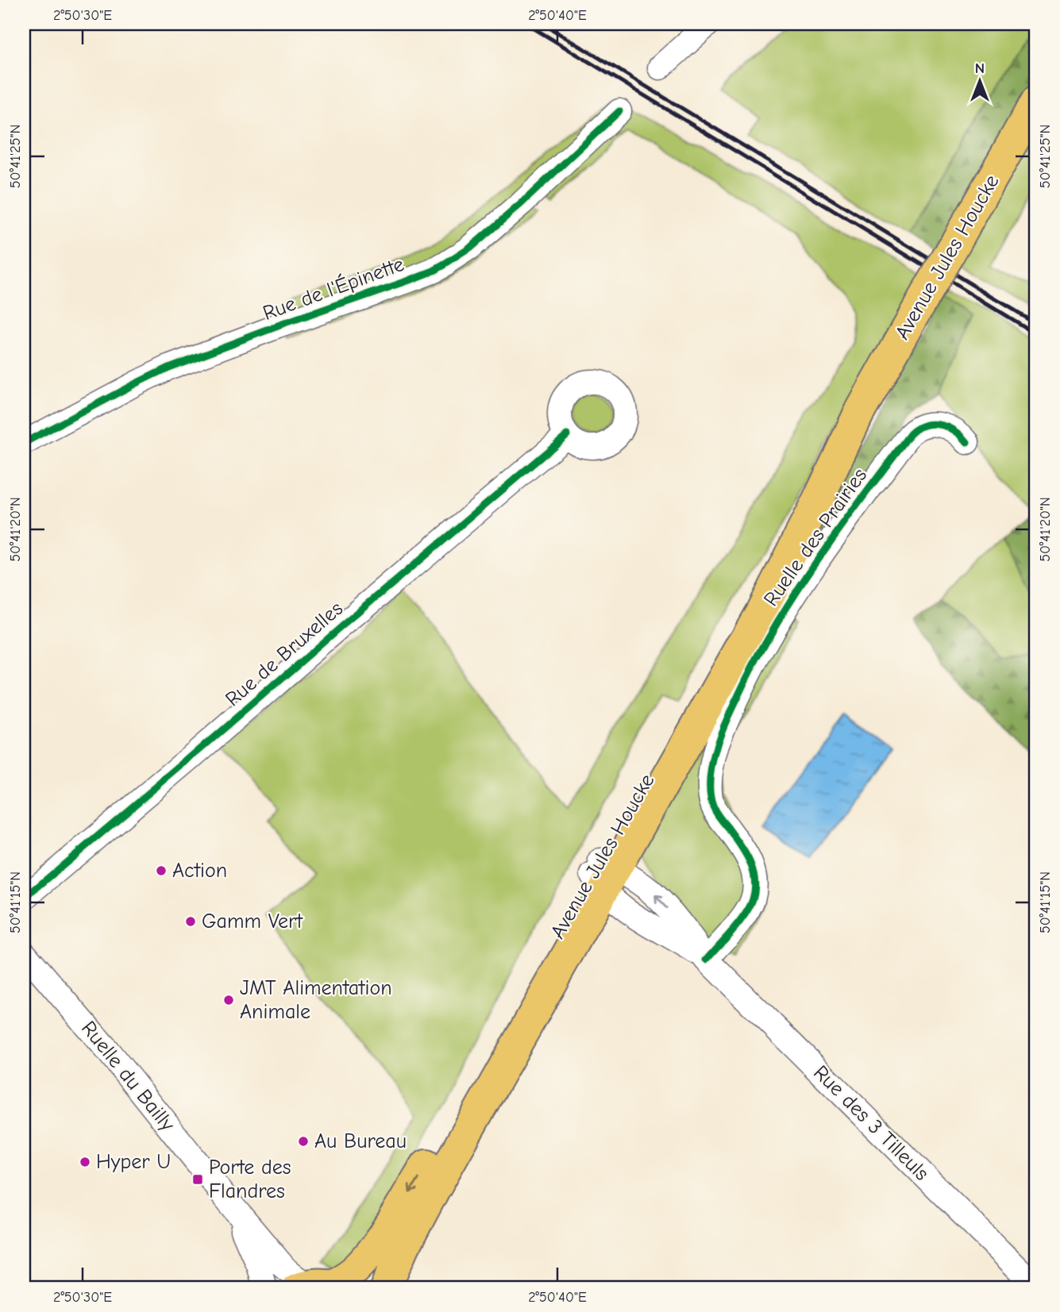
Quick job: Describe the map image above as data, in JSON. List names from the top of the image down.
{
  "streets": {
    "main road": ["Avenue Jules Houcke"],
    "street": [
      "Rue de l'Épinette",
      "Ruelle des Prairies",
      "Rue de Bruxelles",
      "Ruelle du Bailly",
      "Rue des 3 Tilleuls"
    ]
  },
  "crossings": [
    ["Avenue Jules Houcke", "Ruelle du Bailly"],
    ["Avenue Jules Houcke", "Rue des 3 Tilleuls"],
    ["Ruelle des Prairies", "Rue des 3 Tilleuls"]
  ],
  "places": {
    "other": [
      "Action",
      "Gamm Vert",
      "JMT Alimentation Animale",
      "Au Bureau",
      "Hyper U"
    ],
    "transit": ["Porte des Flandres"]
  },
  "north": "top",
  "coordinates": [
    "2°50'30\"E",
    "2°50'40\"E",
    "50°41'25\"N",
    "50°41'20\"N",
    "50°41'15\"N"
  ]
}
